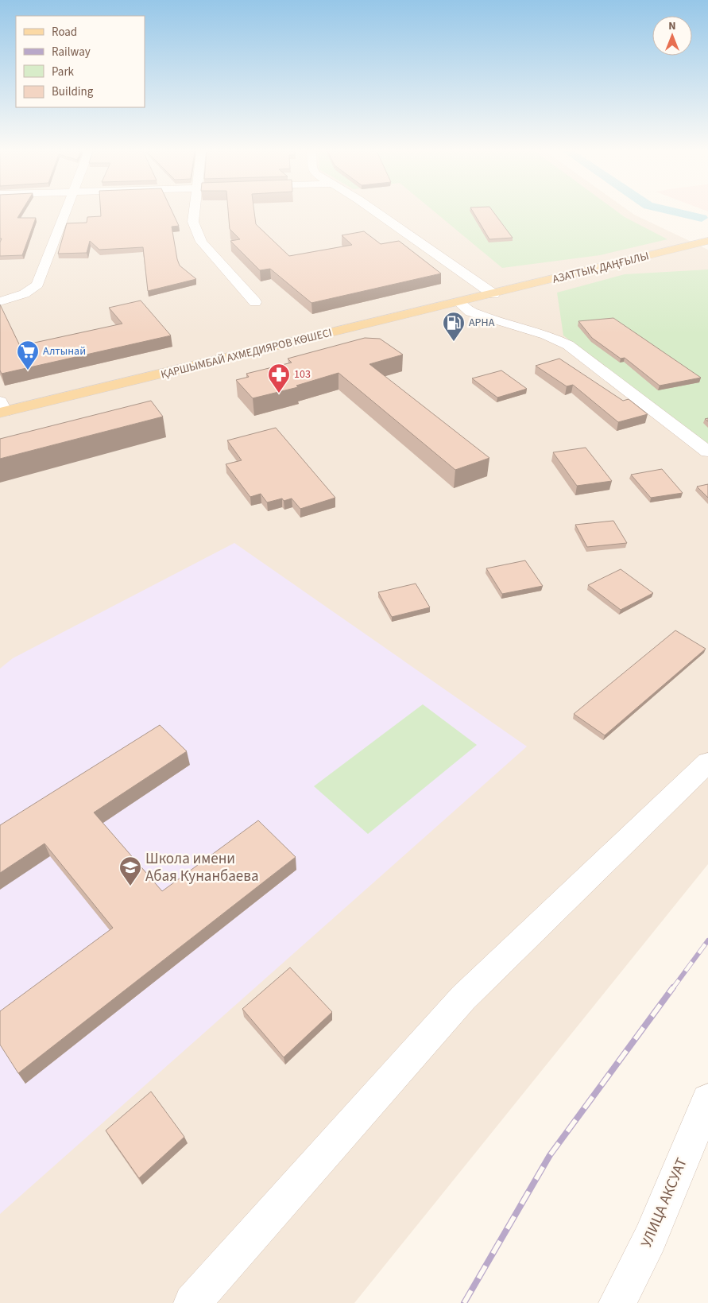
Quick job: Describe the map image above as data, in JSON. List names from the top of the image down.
{
  "streets": {
    "main road": ["АЗАТТЫҚ ДАҢҒЫЛЫ", "ҚАРШЫМБАЙ АХМЕДИЯРОВ КӨШЕСІ"],
    "street": ["УЛИЦА АКСУАТ"]
  },
  "crossings": [
    ["АЗАТТЫҚ ДАҢҒЫЛЫ", "ҚАРШЫМБАЙ АХМЕДИЯРОВ КӨШЕСІ"]
  ],
  "places": {
    "fuel station": ["АРНА"],
    "supermarket": ["Алтынай"],
    "pharmacy": ["103"],
    "school or university": ["Школа имени Абая Кунанбаева"]
  },
  "legend": [
    "Road",
    "Railway",
    "Park",
    "Building"
  ],
  "north": "top"
}
